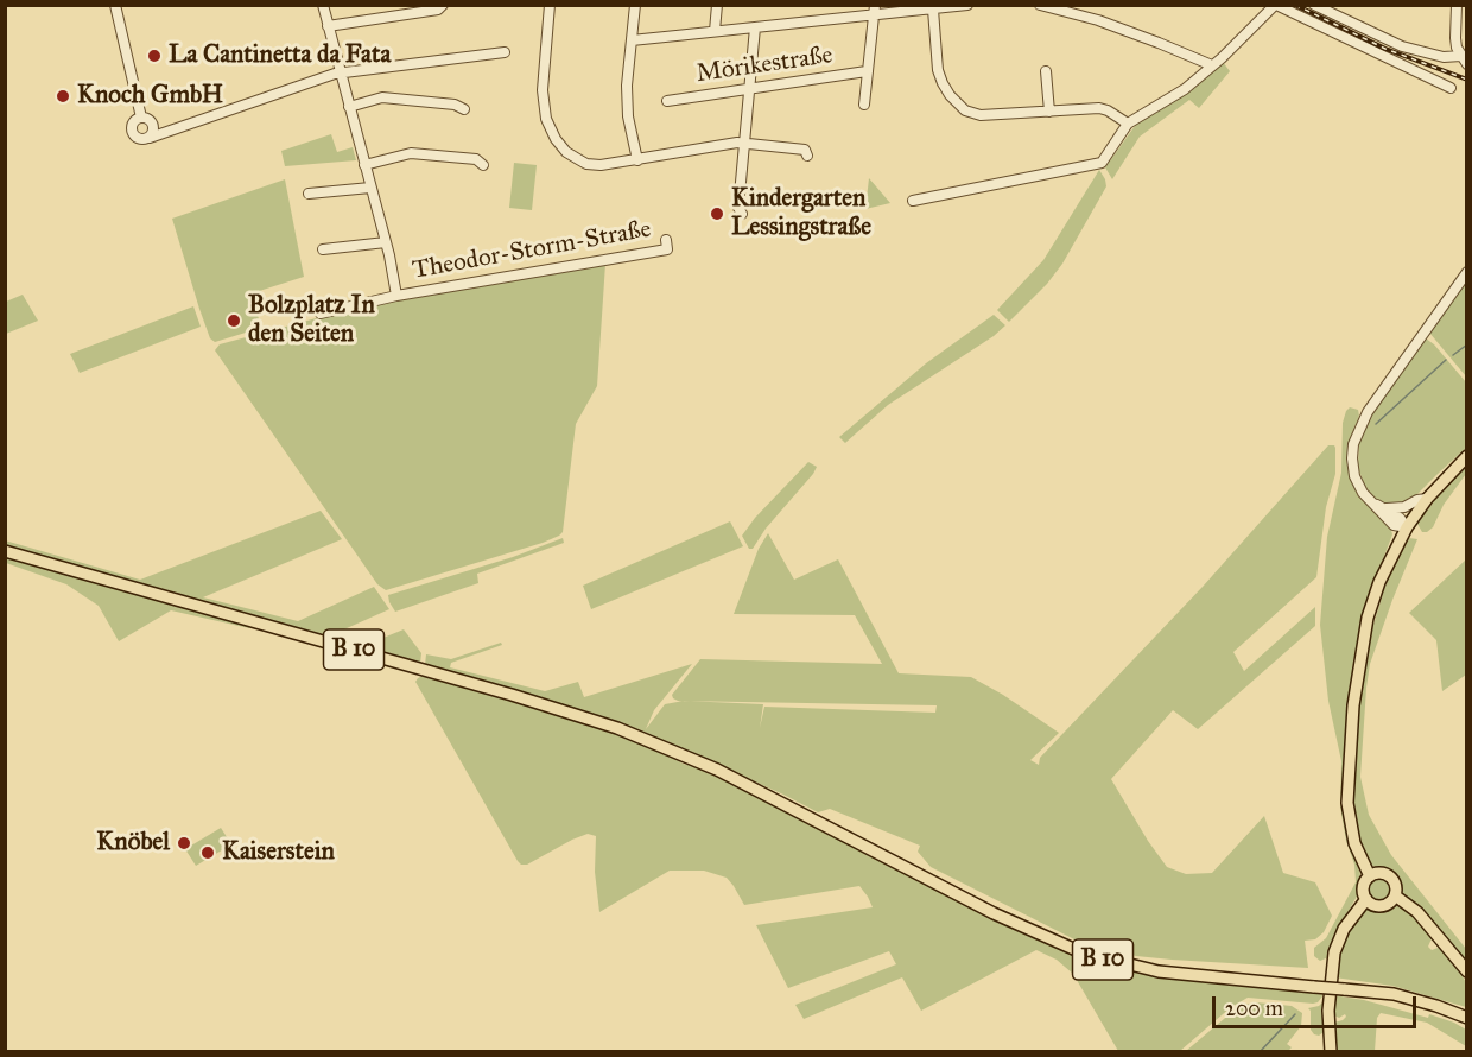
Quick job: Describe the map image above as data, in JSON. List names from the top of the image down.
{
  "streets": {
    "main road": ["B 10"],
    "street": ["Mörikestraße", "Theodor-Storm-Straße"]
  },
  "places": [
    "La Cantinetta da Fata",
    "Knoch GmbH",
    "Kindergarten Lessingstraße",
    "Bolzplatz In den Seiten",
    "Knöbel",
    "Kaiserstein"
  ],
  "scale_bar": "200 m"
}
